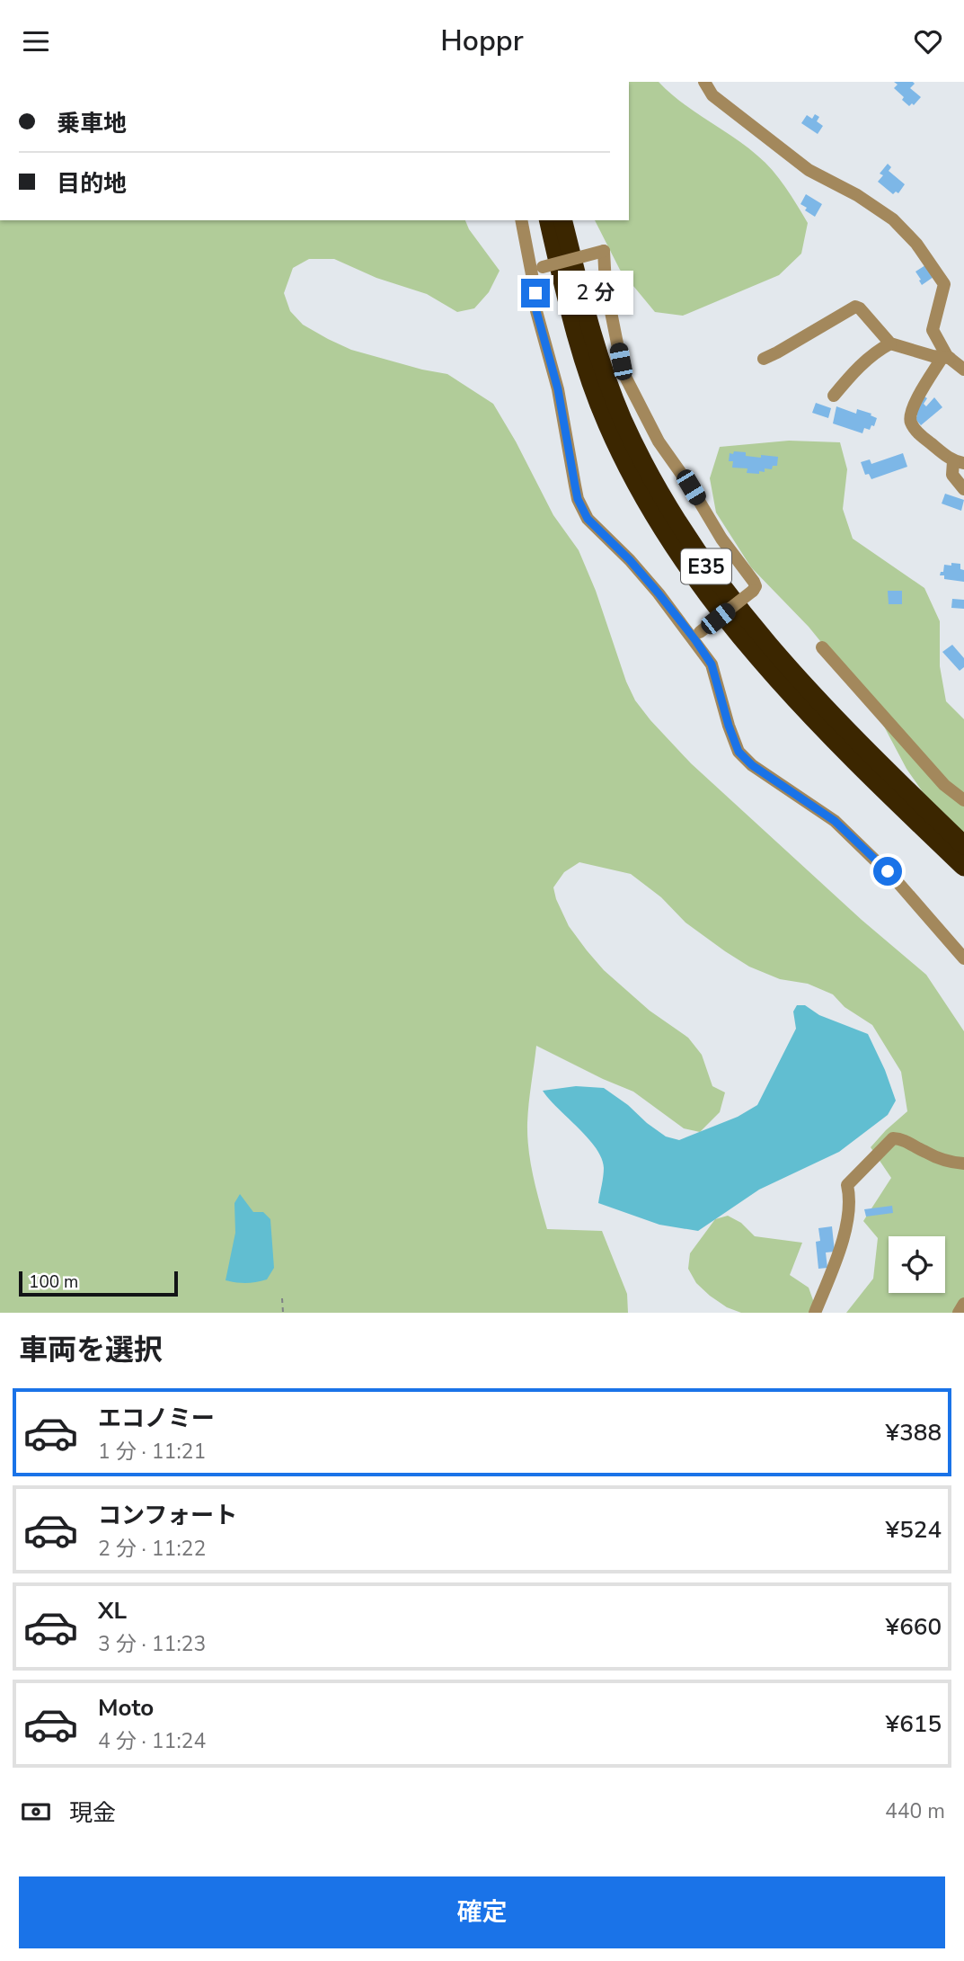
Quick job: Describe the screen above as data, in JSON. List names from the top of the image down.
{
  "streets": {
    "highway": ["E35"]
  },
  "scale_bar": "100 m",
  "page": {
    "header": "Hoppr",
    "banner": ["乗車地", "目的地"],
    "bubble": "2 分",
    "scale": "100 m",
    "heading": "車両を選択",
    "list": [
      {
        "name": "エコノミー",
        "note": "1 分 · 11:21",
        "value": "¥388"
      },
      {
        "name": "コンフォート",
        "note": "2 分 · 11:22",
        "value": "¥524"
      },
      {
        "name": "XL",
        "note": "3 分 · 11:23",
        "value": "¥660"
      },
      {
        "name": "Moto",
        "note": "4 分 · 11:24",
        "value": "¥615"
      }
    ],
    "pay": ["現金", "440 m"],
    "buttons": "確定"
  }
}
